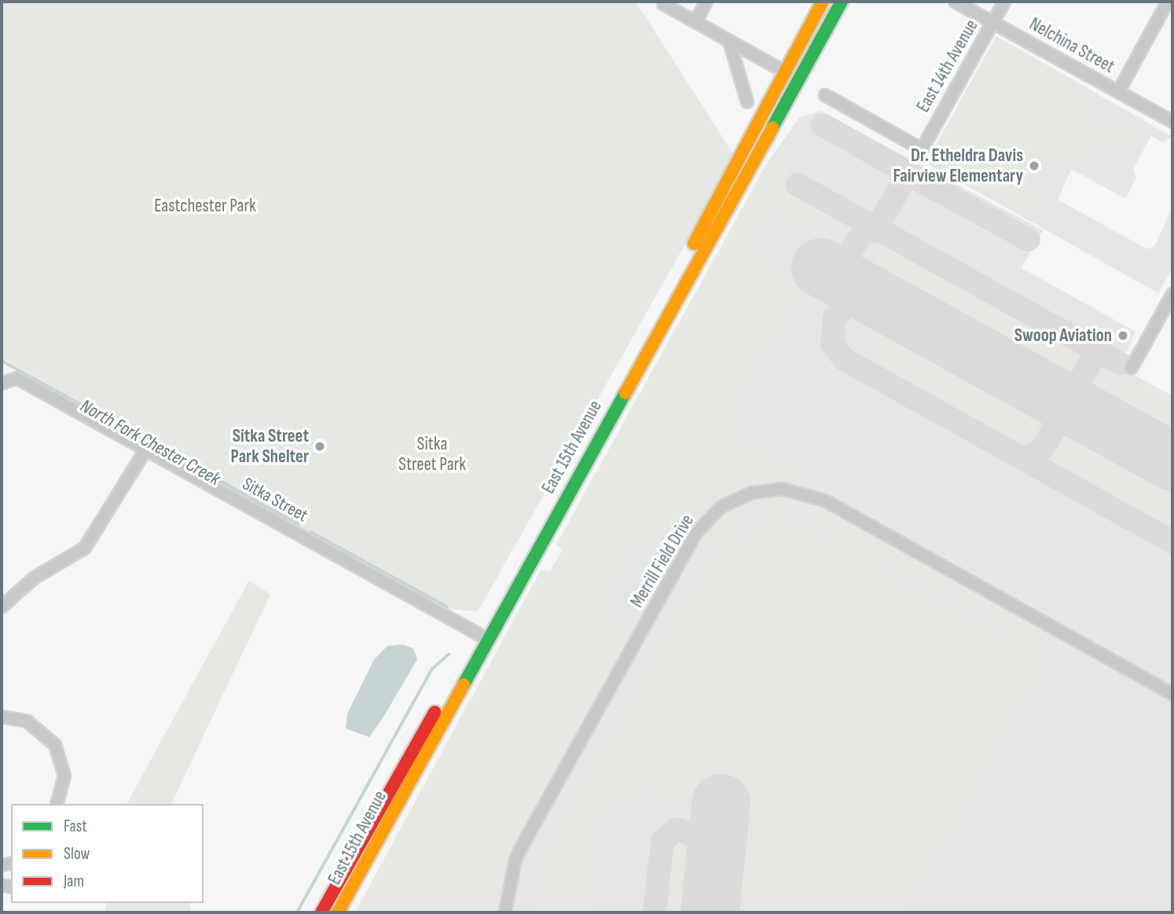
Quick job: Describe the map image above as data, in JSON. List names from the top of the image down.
{
  "streets": {
    "main road": ["East 15th Avenue"],
    "street": [
      "Nelchina Street",
      "East 14th Avenue",
      "Sitka Street",
      "Merrill Field Drive"
    ]
  },
  "crossings": [
    ["Nelchina Street", "East 14th Avenue"],
    ["East 15th Avenue", "Sitka Street"]
  ],
  "water": ["North Fork Chester Creek"],
  "parks": ["Eastchester Park", "Sitka Street Park"],
  "places": ["Dr. Etheldra Davis Fairview Elementary", "Swoop Aviation", "Sitka Street Park Shelter"],
  "legend": ["Fast", "Slow", "Jam"]
}
